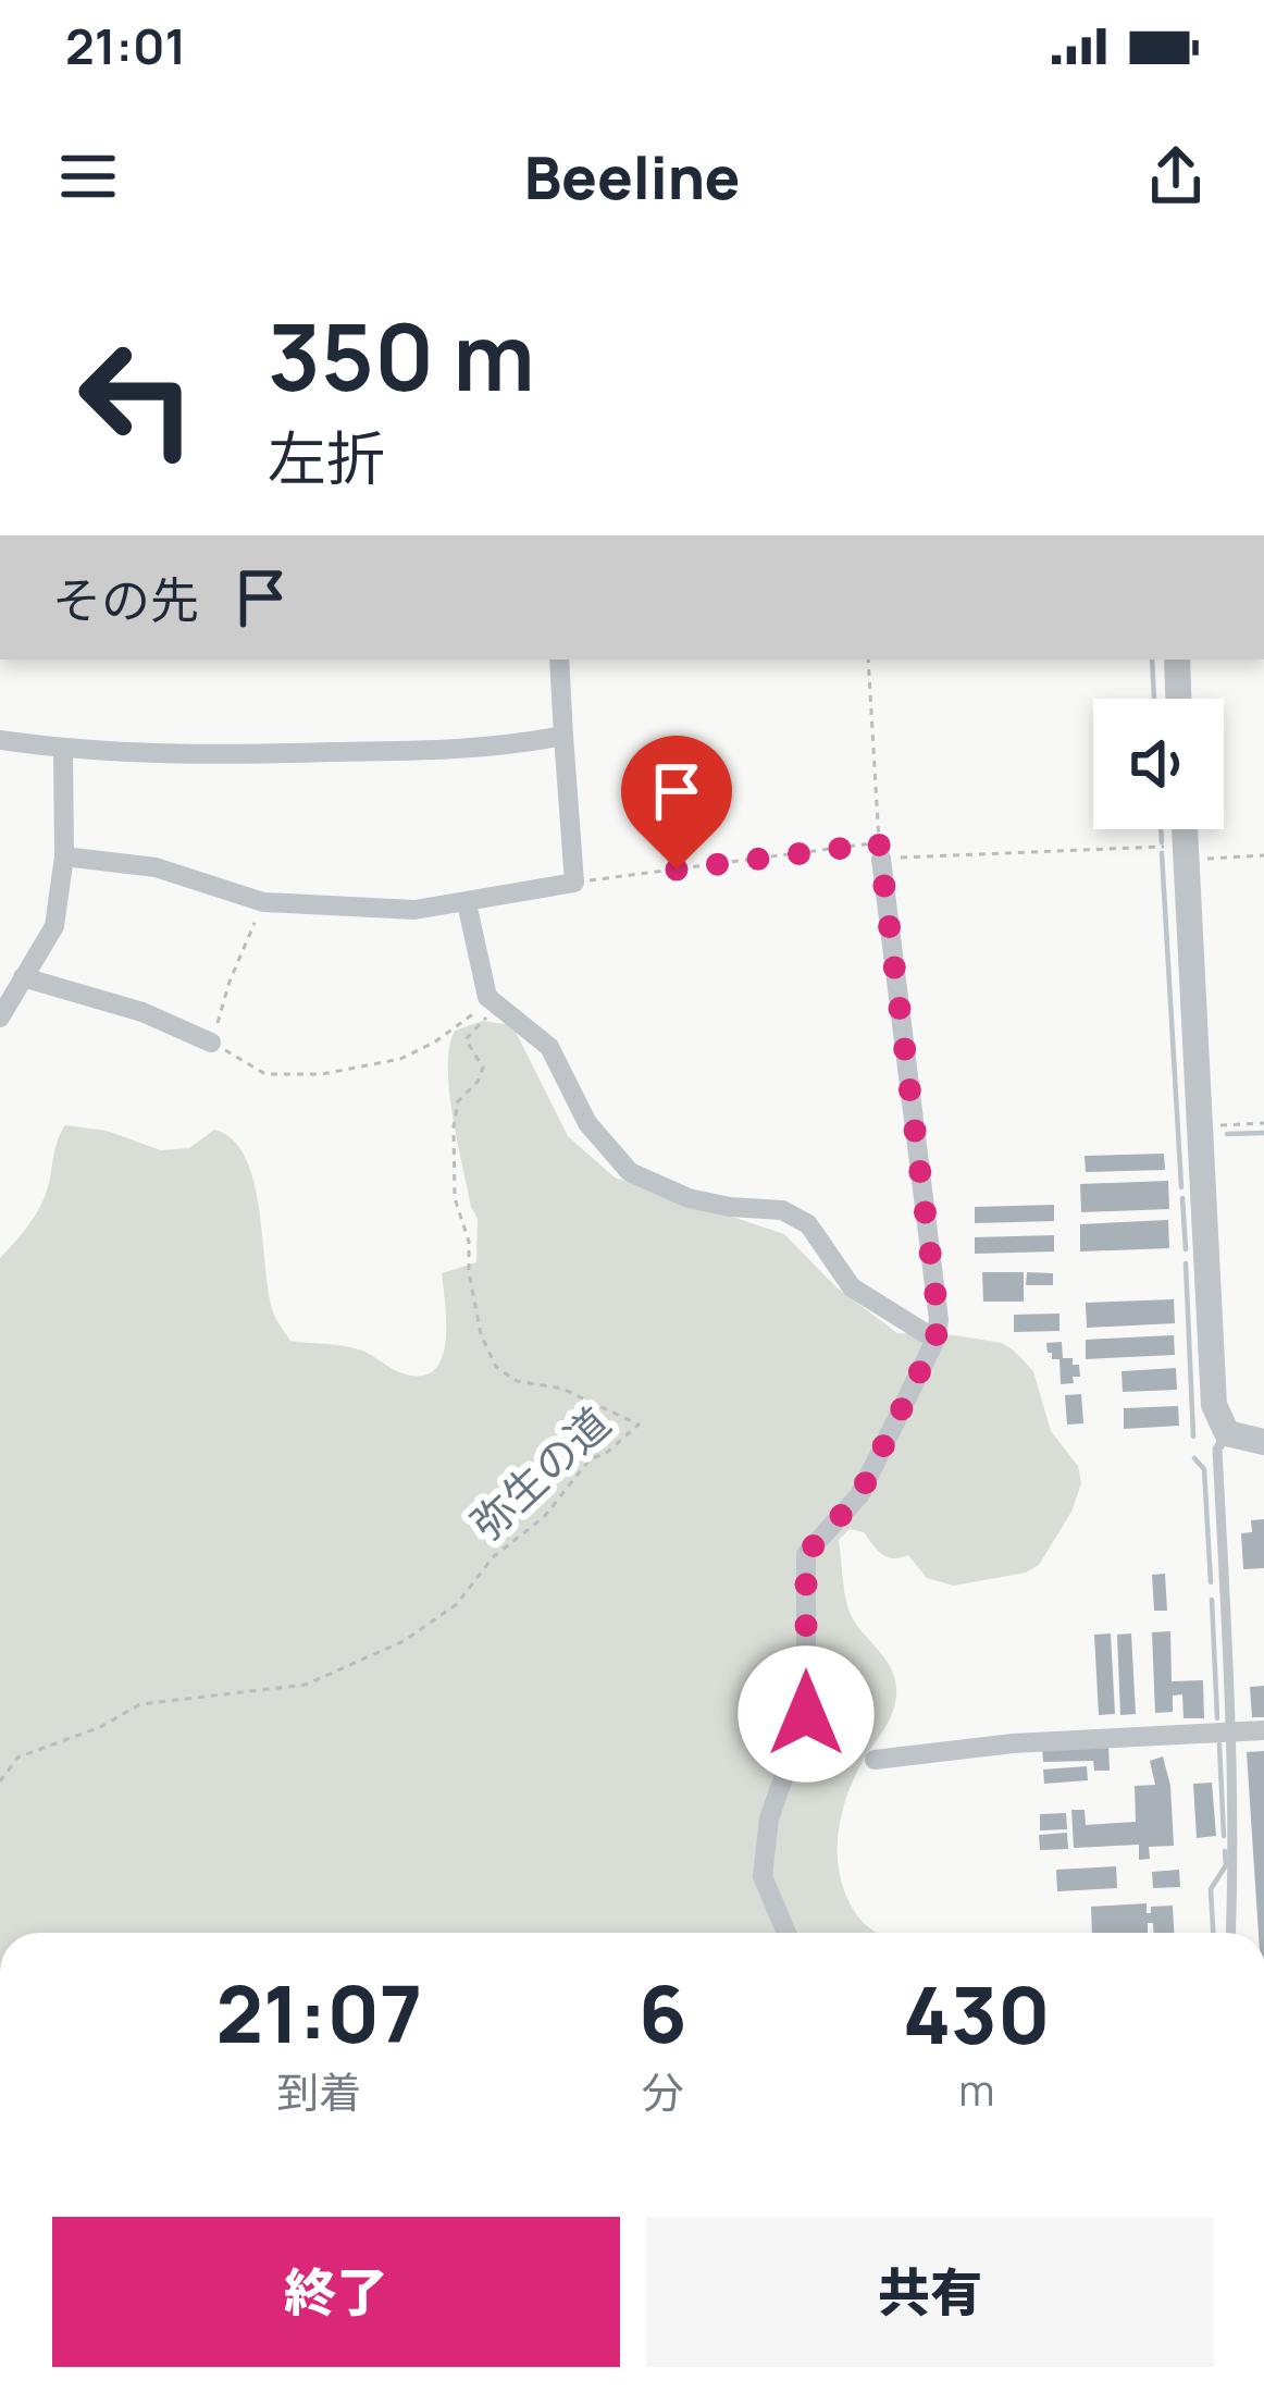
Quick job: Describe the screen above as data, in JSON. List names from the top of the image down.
{
  "streets": {
    "path": ["弥生の道"]
  },
  "page": {
    "status": "21:01",
    "header": "Beeline",
    "turn": ["350 m", "左折"],
    "then": "その先",
    "eta": [
      "21:07",
      "到着",
      "6",
      "分",
      "430",
      "m"
    ],
    "buttons": ["終了", "共有"]
  }
}
